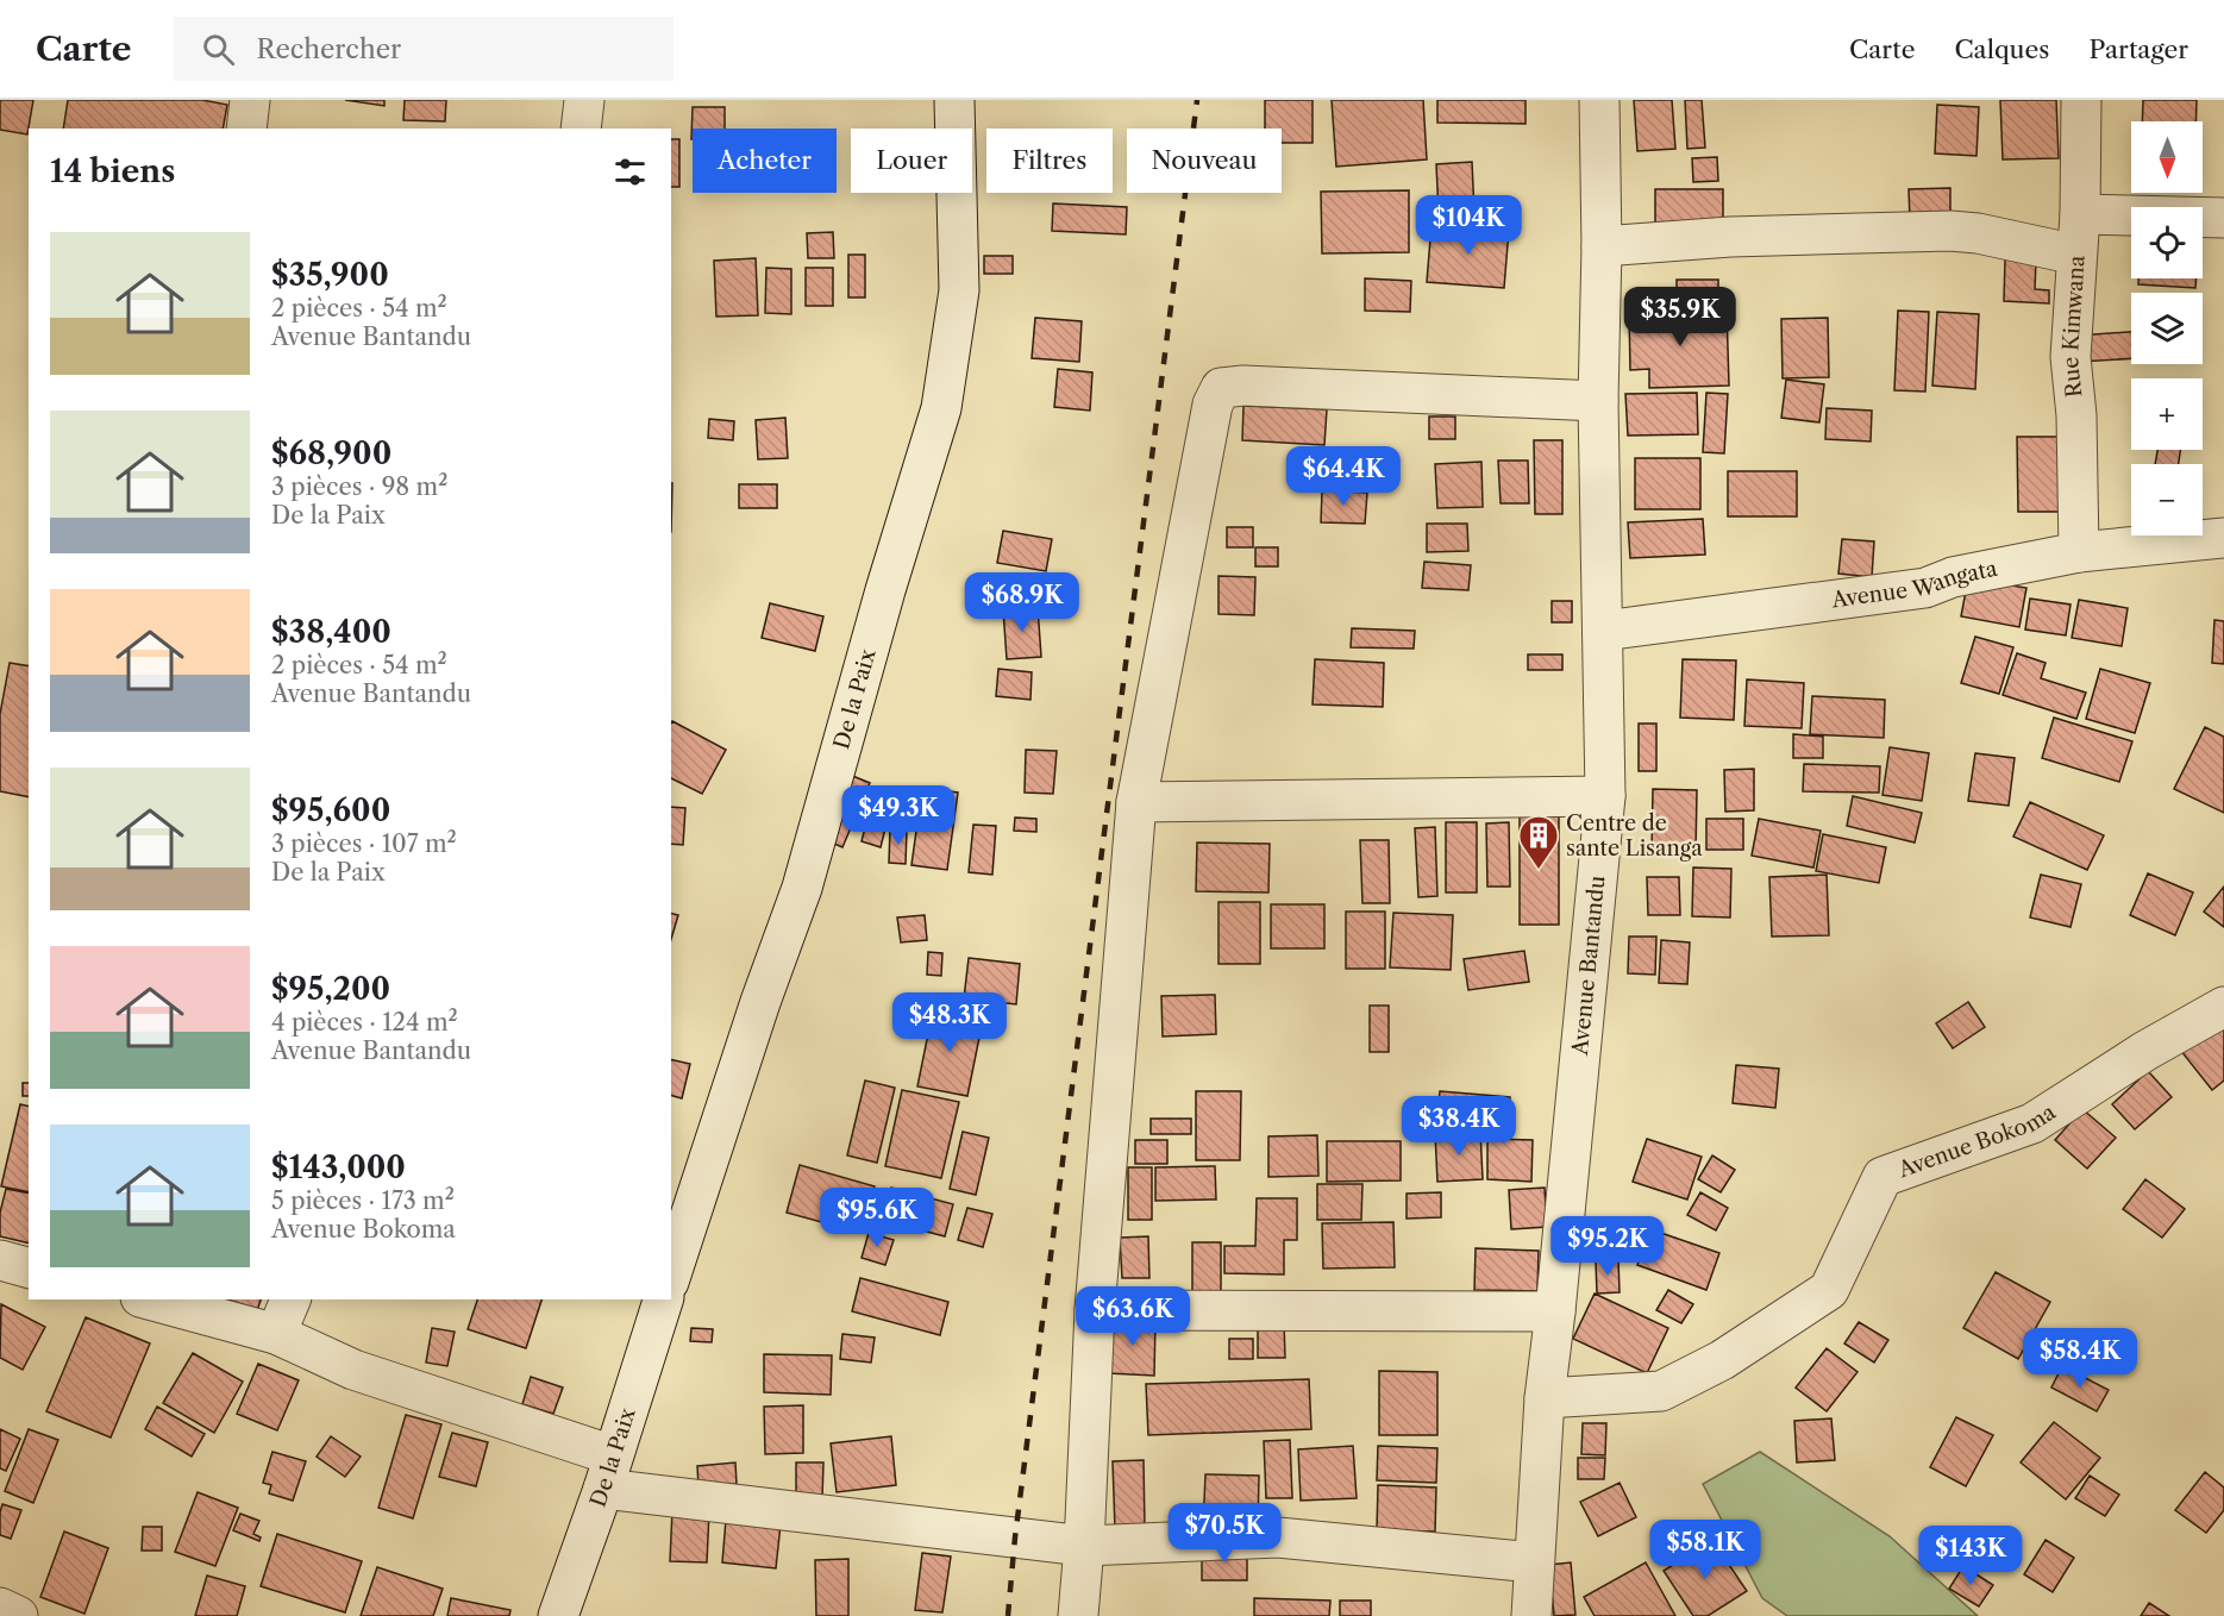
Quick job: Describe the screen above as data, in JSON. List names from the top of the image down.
{
  "streets": {
    "street": [
      "Rue Kimwana",
      "Avenue Wangata",
      "De la Paix",
      "Avenue Bantandu",
      "Avenue Bokoma"
    ]
  },
  "crossings": [
    ["Rue Kimwana", "Avenue Wangata"],
    ["Avenue Wangata", "Avenue Bantandu"],
    ["Avenue Bantandu", "Avenue Bokoma"]
  ],
  "places": {
    "building": ["Centre de sante Lisanga"]
  },
  "north": "bottom",
  "page": {
    "header": "Carte",
    "search": "Rechercher",
    "nav": ["Carte", "Calques", "Partager"],
    "map_buttons": ["+", "−"],
    "chip": [
      "Acheter",
      "Louer",
      "Filtres",
      "Nouveau"
    ],
    "heading": "14 biens",
    "price": [
      "$104K",
      "$35.9K",
      "$64.4K",
      "$68.9K",
      "$49.3K",
      "$48.3K",
      "$38.4K",
      "$95.6K",
      "$95.2K",
      "$63.6K",
      "$58.4K",
      "$70.5K",
      "$58.1K",
      "$143K"
    ],
    "list": [
      {
        "name": "$35,900",
        "note": "2 pièces · 54 m² · Avenue Bantandu"
      },
      {
        "name": "$68,900",
        "note": "3 pièces · 98 m² · De la Paix"
      },
      {
        "name": "$38,400",
        "note": "2 pièces · 54 m² · Avenue Bantandu"
      },
      {
        "name": "$95,600",
        "note": "3 pièces · 107 m² · De la Paix"
      },
      {
        "name": "$95,200",
        "note": "4 pièces · 124 m² · Avenue Bantandu"
      },
      {
        "name": "$143,000",
        "note": "5 pièces · 173 m² · Avenue Bokoma"
      }
    ]
  }
}
